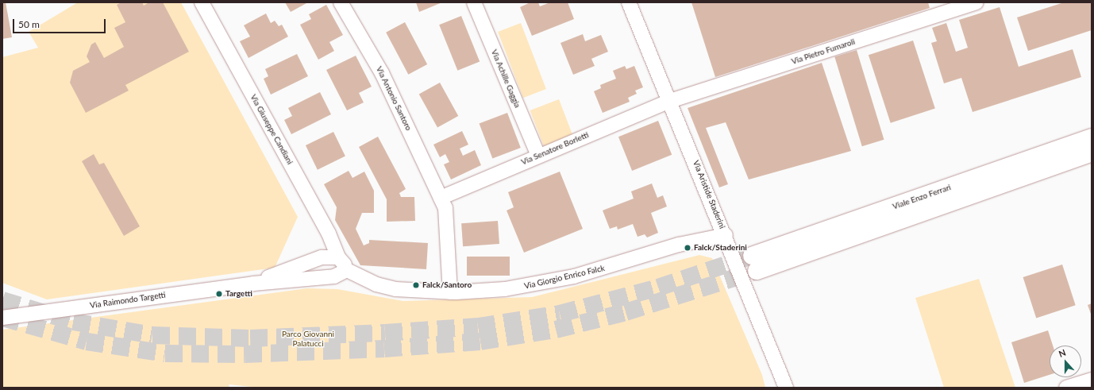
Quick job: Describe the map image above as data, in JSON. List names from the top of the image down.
{
  "streets": {
    "main road": ["Viale Enzo Ferrari"],
    "street": [
      "Via Pietro Fumaroli",
      "Via Achille Gaggia",
      "Via Antonio Santoro",
      "Via Giuseppe Candiani",
      "Via Senatore Borletti",
      "Via Aristide Staderini",
      "Via Giorgio Enrico Falck",
      "Via Raimondo Targetti"
    ]
  },
  "crossings": [
    ["Via Pietro Fumaroli", "Via Senatore Borletti"],
    ["Via Pietro Fumaroli", "Via Aristide Staderini"],
    ["Via Achille Gaggia", "Via Senatore Borletti"],
    ["Via Antonio Santoro", "Via Senatore Borletti"],
    ["Via Antonio Santoro", "Via Giorgio Enrico Falck"],
    ["Via Giuseppe Candiani", "Via Raimondo Targetti"],
    ["Via Senatore Borletti", "Via Aristide Staderini"],
    ["Via Aristide Staderini", "Via Giorgio Enrico Falck"],
    ["Via Giorgio Enrico Falck", "Via Raimondo Targetti"]
  ],
  "parks": ["Parco Giovanni Palatucci"],
  "places": ["Falck/Staderini", "Falck/Santoro", "Targetti"],
  "scale_bar": "50 m",
  "north": "top"
}
